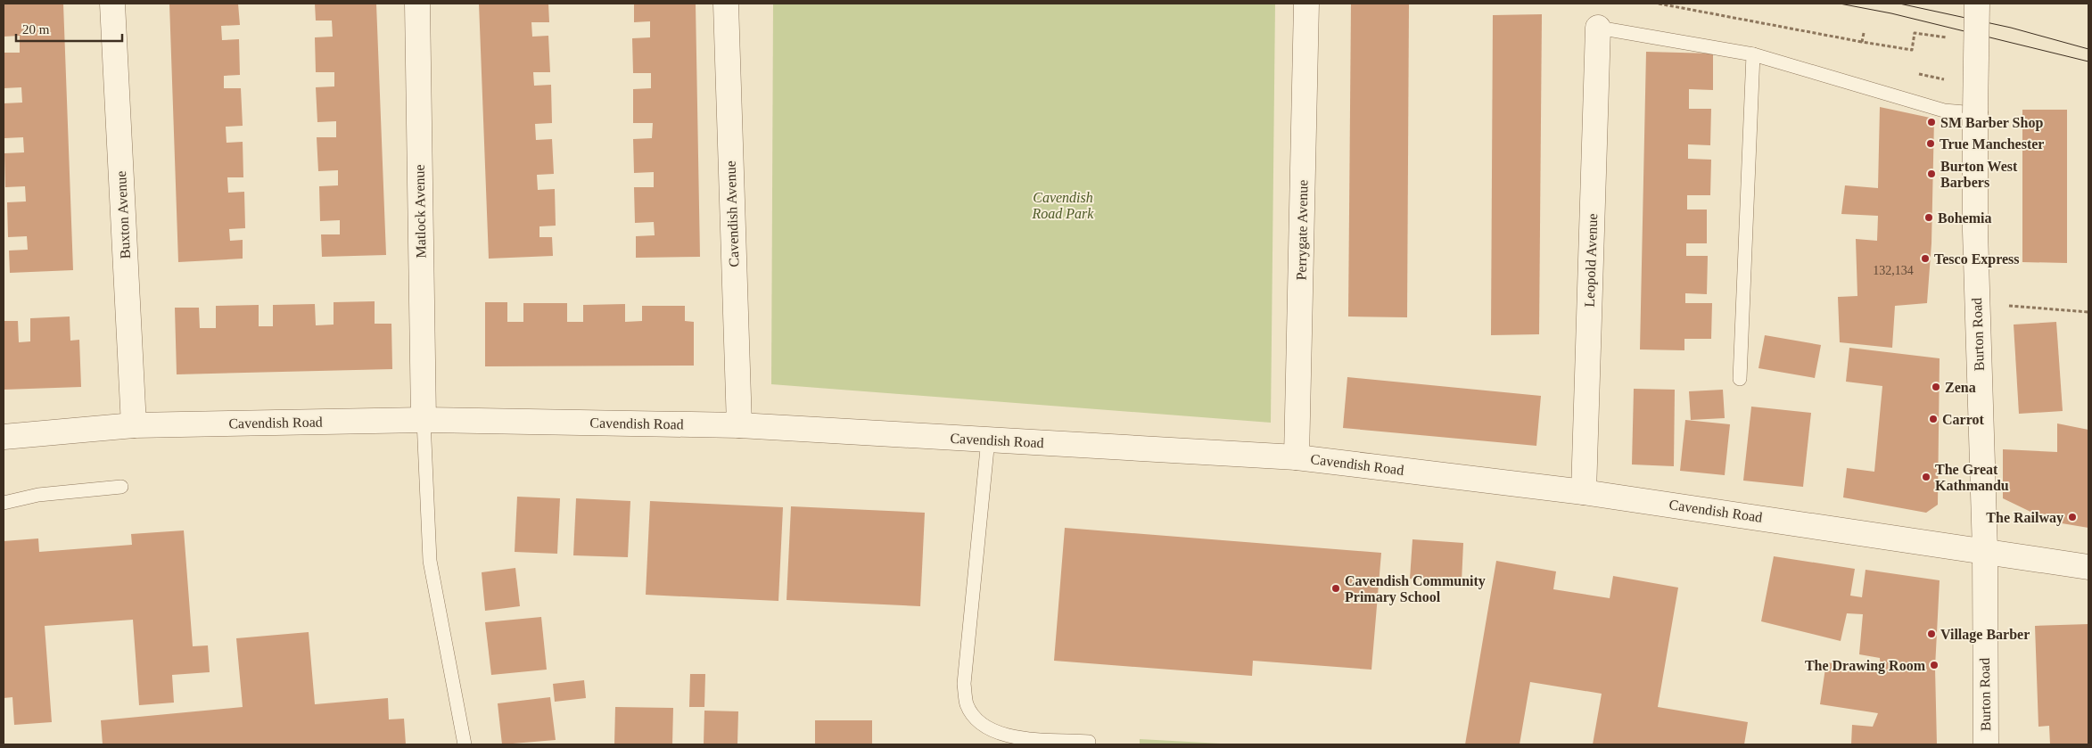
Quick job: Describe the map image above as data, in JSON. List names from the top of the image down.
{
  "streets": {
    "street": [
      "Matlock Avenue",
      "Cavendish Avenue",
      "Buxton Avenue",
      "Perrygate Avenue",
      "Leopold Avenue",
      "Burton Road",
      "Cavendish Road"
    ]
  },
  "crossings": [
    ["Matlock Avenue", "Cavendish Road"],
    ["Cavendish Avenue", "Cavendish Road"],
    ["Buxton Avenue", "Cavendish Road"],
    ["Perrygate Avenue", "Cavendish Road"],
    ["Leopold Avenue", "Cavendish Road"],
    ["Burton Road", "Cavendish Road"]
  ],
  "parks": ["Cavendish Road Park"],
  "places": [
    "SM Barber Shop",
    "True Manchester",
    "Burton West Barbers",
    "Bohemia",
    "Tesco Express",
    "Zena",
    "Carrot",
    "The Great Kathmandu",
    "The Railway",
    "Cavendish Community Primary School",
    "Village Barber",
    "The Drawing Room"
  ],
  "house_numbers": ["132,134"],
  "scale_bar": "20 m"
}
